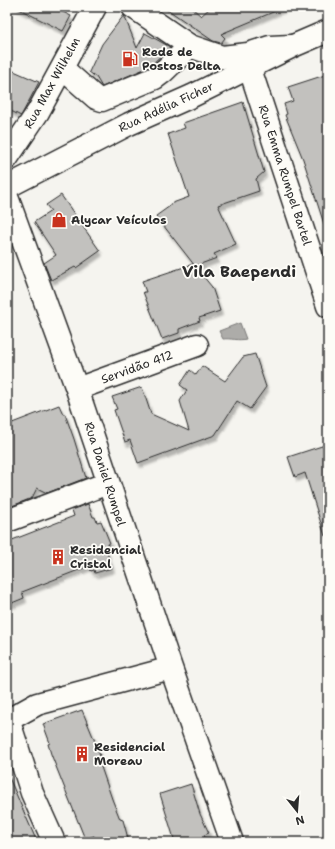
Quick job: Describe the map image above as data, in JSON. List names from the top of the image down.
{
  "streets": {
    "main road": [
      "Rua Max Wilhelm",
      "Rua Adélia Ficher",
      "Rua Emma Rumpel Bartel",
      "Servidão 412",
      "Rua Daniel Rumpel"
    ]
  },
  "crossings": [
    ["Rua Adélia Ficher", "Rua Emma Rumpel Bartel"],
    ["Servidão 412", "Rua Daniel Rumpel"]
  ],
  "districts": ["Vila Baependi"],
  "places": {
    "fuel station": ["Rede de Postos Delta"],
    "shop": ["Alycar Veículos"],
    "building": ["Residencial Cristal", "Residencial Moreau"]
  },
  "north": "bottom"
}
